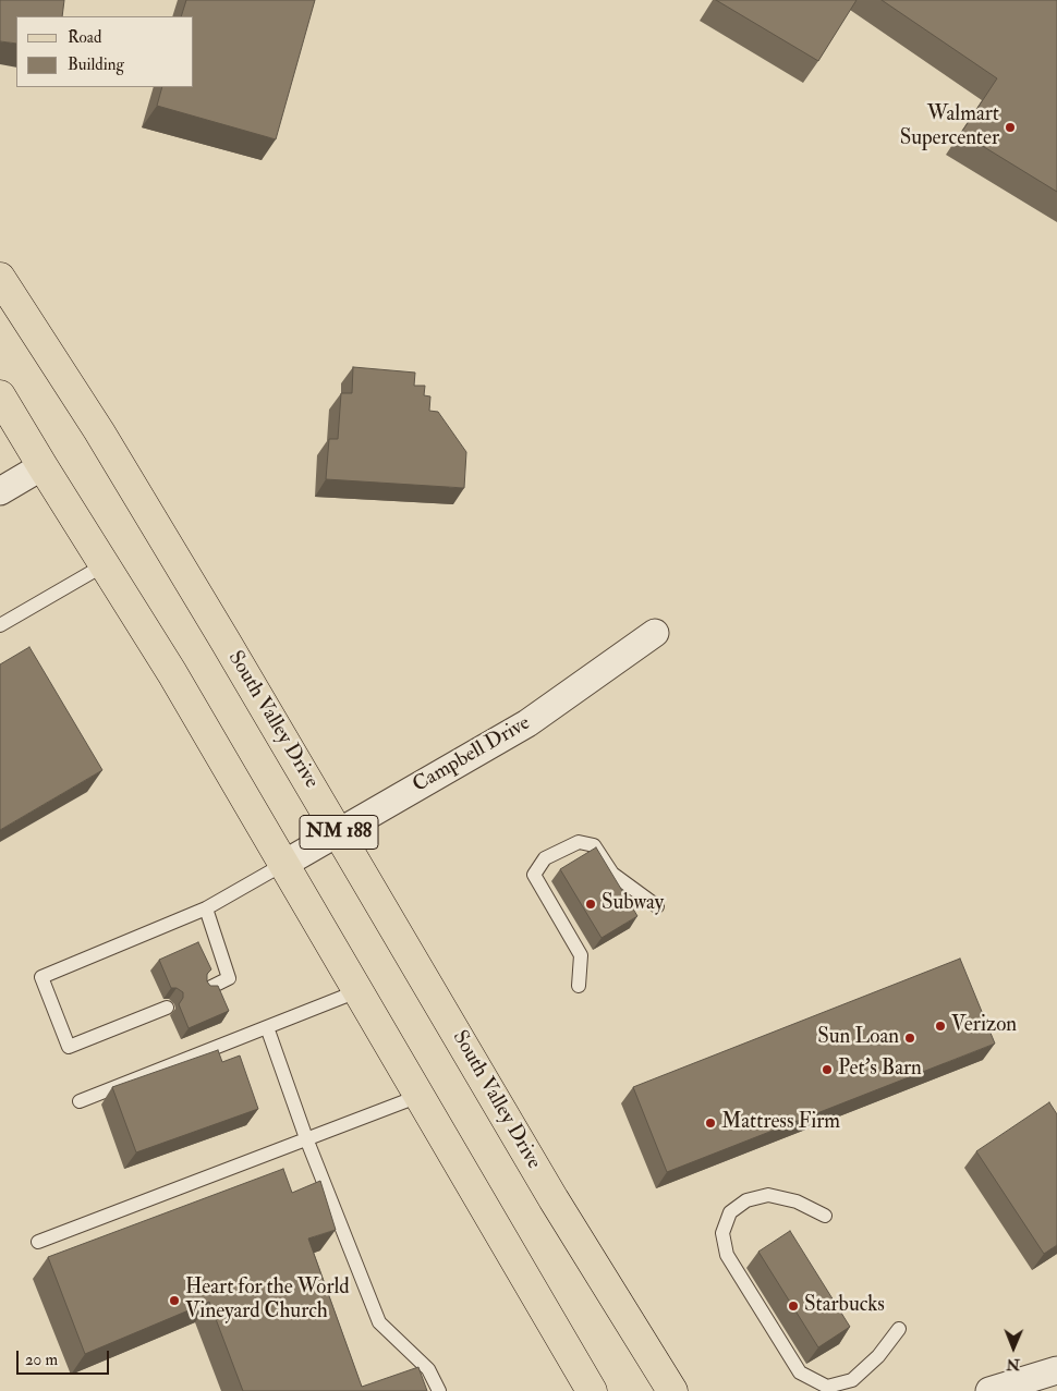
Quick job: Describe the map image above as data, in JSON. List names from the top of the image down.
{
  "streets": {
    "main road": ["South Valley Drive", "NM 188"],
    "street": ["Campbell Drive"]
  },
  "crossings": [
    ["South Valley Drive", "Campbell Drive"],
    ["Campbell Drive", "NM 188"]
  ],
  "places": [
    "Walmart Supercenter",
    "Subway",
    "Verizon",
    "Sun Loan",
    "Pet's Barn",
    "Mattress Firm",
    "Heart for the World Vineyard Church",
    "Starbucks"
  ],
  "legend": ["Road", "Building"],
  "scale_bar": "20 m",
  "north": "bottom"
}
